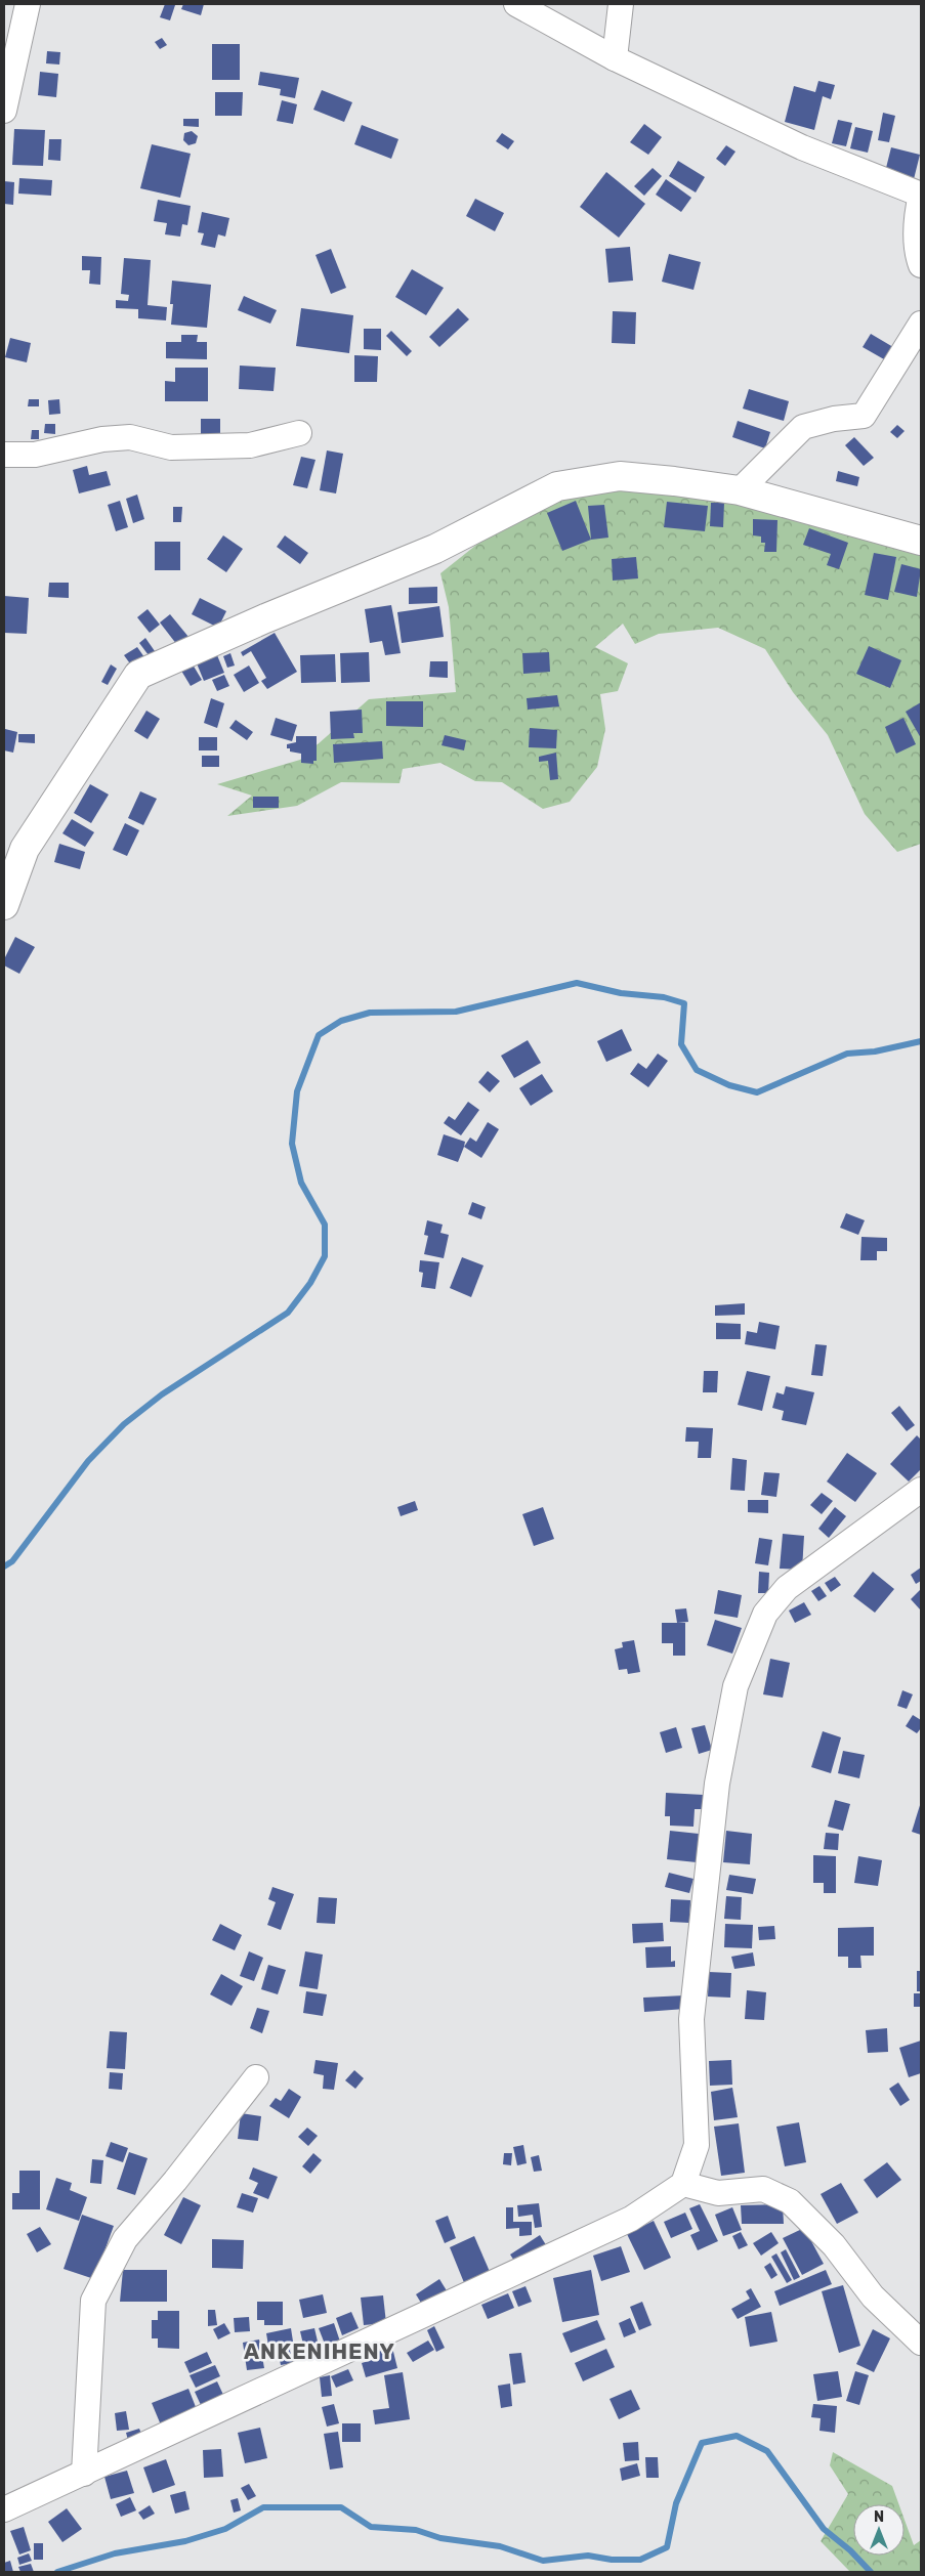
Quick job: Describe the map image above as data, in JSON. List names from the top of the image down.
{
  "districts": ["ANKENIHENY"],
  "north": "top"
}
